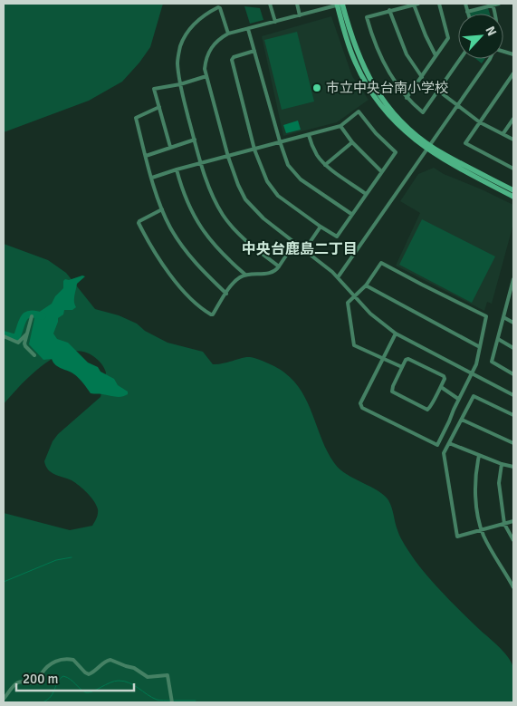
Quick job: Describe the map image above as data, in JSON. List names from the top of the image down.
{
  "districts": ["中央台鹿島二丁目"],
  "places": ["市立中央台南小学校"],
  "scale_bar": "200 m",
  "north": "top right"
}
